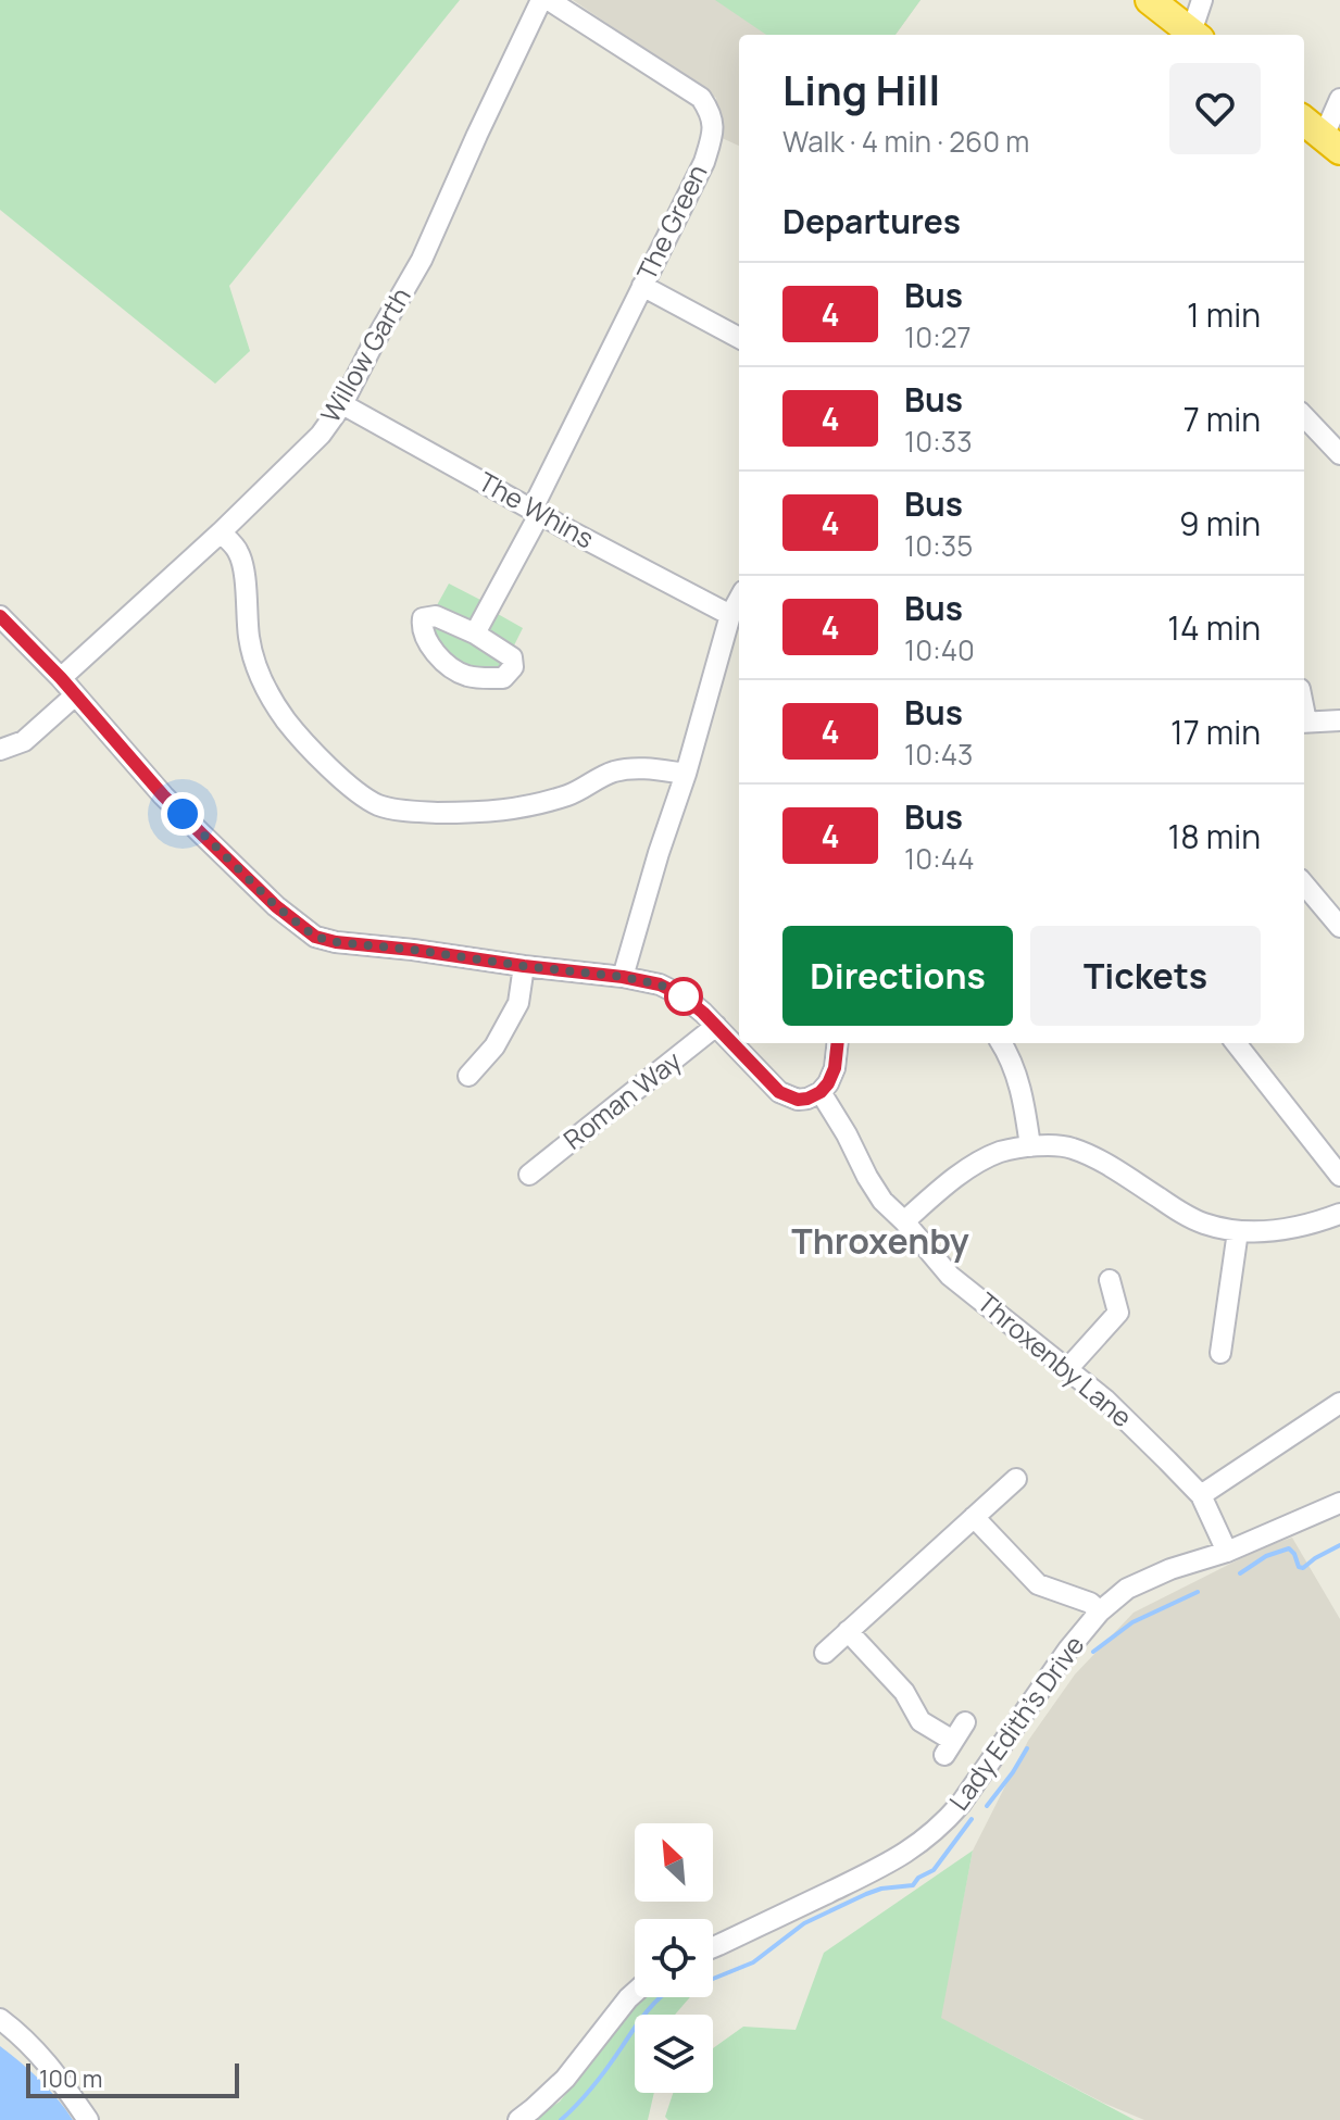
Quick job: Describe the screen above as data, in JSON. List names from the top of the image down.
{
  "streets": {
    "street": [
      "The Green",
      "Willow Garth",
      "The Whins",
      "Roman Way",
      "Throxenby Lane",
      "Lady Edith's Drive"
    ]
  },
  "crossings": [
    ["The Green", "The Whins"],
    ["Willow Garth", "The Whins"],
    ["Throxenby Lane", "Lady Edith's Drive"]
  ],
  "districts": ["Throxenby"],
  "lines": ["bus line 4"],
  "scale_bar": "100 m",
  "north": "top left",
  "page": {
    "heading": [
      ["Ling Hill", "Walk · 4 min · 260 m"],
      "Departures"
    ],
    "list": [
      {
        "mark": "4",
        "name": "Bus",
        "note": "10:27",
        "value": "1 min"
      },
      {
        "mark": "4",
        "name": "Bus",
        "note": "10:33",
        "value": "7 min"
      },
      {
        "mark": "4",
        "name": "Bus",
        "note": "10:35",
        "value": "9 min"
      },
      {
        "mark": "4",
        "name": "Bus",
        "note": "10:40",
        "value": "14 min"
      },
      {
        "mark": "4",
        "name": "Bus",
        "note": "10:43",
        "value": "17 min"
      },
      {
        "mark": "4",
        "name": "Bus",
        "note": "10:44",
        "value": "18 min"
      }
    ],
    "buttons": ["Directions", "Tickets"],
    "scale": "100 m"
  }
}
